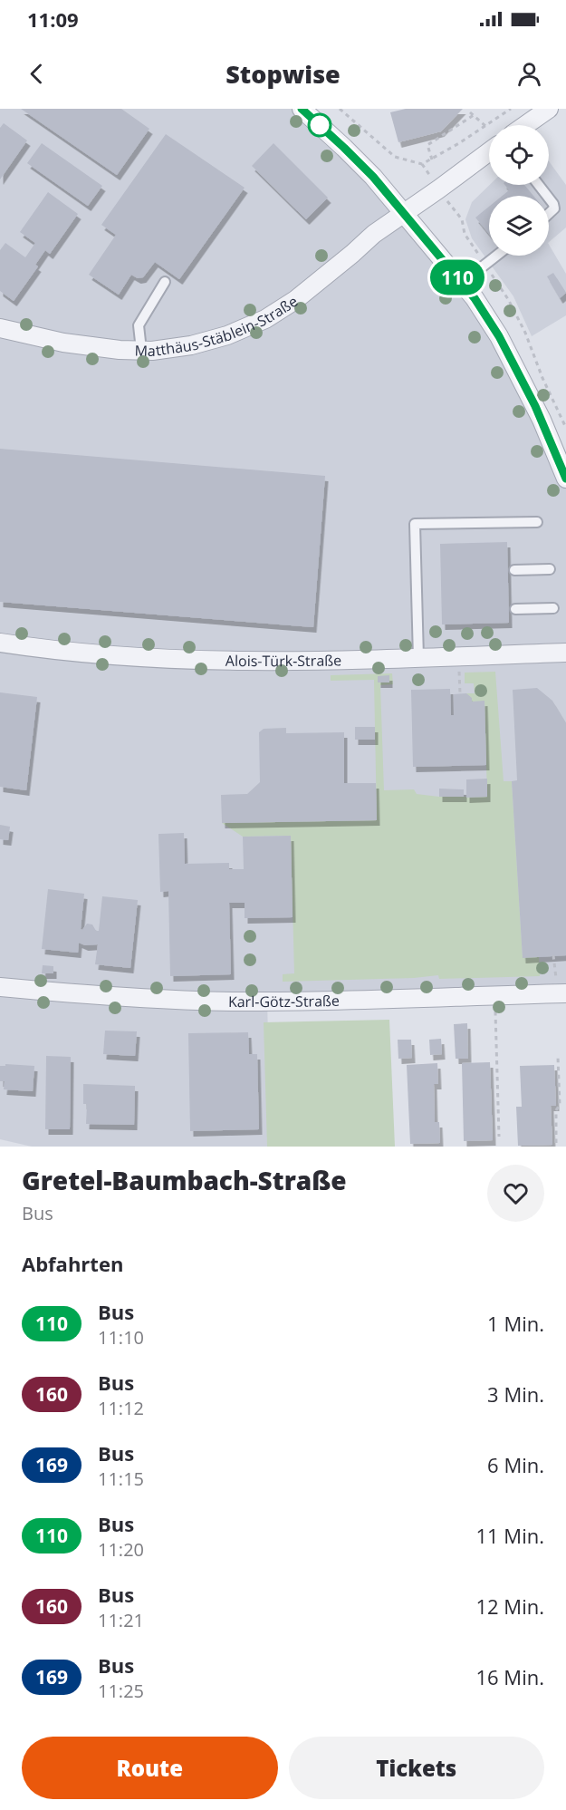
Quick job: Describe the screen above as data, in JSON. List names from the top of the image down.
{
  "streets": {
    "street": ["Matthäus-Stäblein-Straße", "Alois-Türk-Straße", "Karl-Götz-Straße"]
  },
  "lines": ["bus line 110"],
  "page": {
    "status": "11:09",
    "header": "Stopwise",
    "on_map": "110",
    "heading": [
      ["Gretel-Baumbach-Straße", "Bus"],
      "Abfahrten"
    ],
    "list": [
      {
        "mark": "110",
        "name": "Bus",
        "note": "11:10",
        "value": "1 Min."
      },
      {
        "mark": "160",
        "name": "Bus",
        "note": "11:12",
        "value": "3 Min."
      },
      {
        "mark": "169",
        "name": "Bus",
        "note": "11:15",
        "value": "6 Min."
      },
      {
        "mark": "110",
        "name": "Bus",
        "note": "11:20",
        "value": "11 Min."
      },
      {
        "mark": "160",
        "name": "Bus",
        "note": "11:21",
        "value": "12 Min."
      },
      {
        "mark": "169",
        "name": "Bus",
        "note": "11:25",
        "value": "16 Min."
      }
    ],
    "buttons": ["Route", "Tickets"]
  }
}
